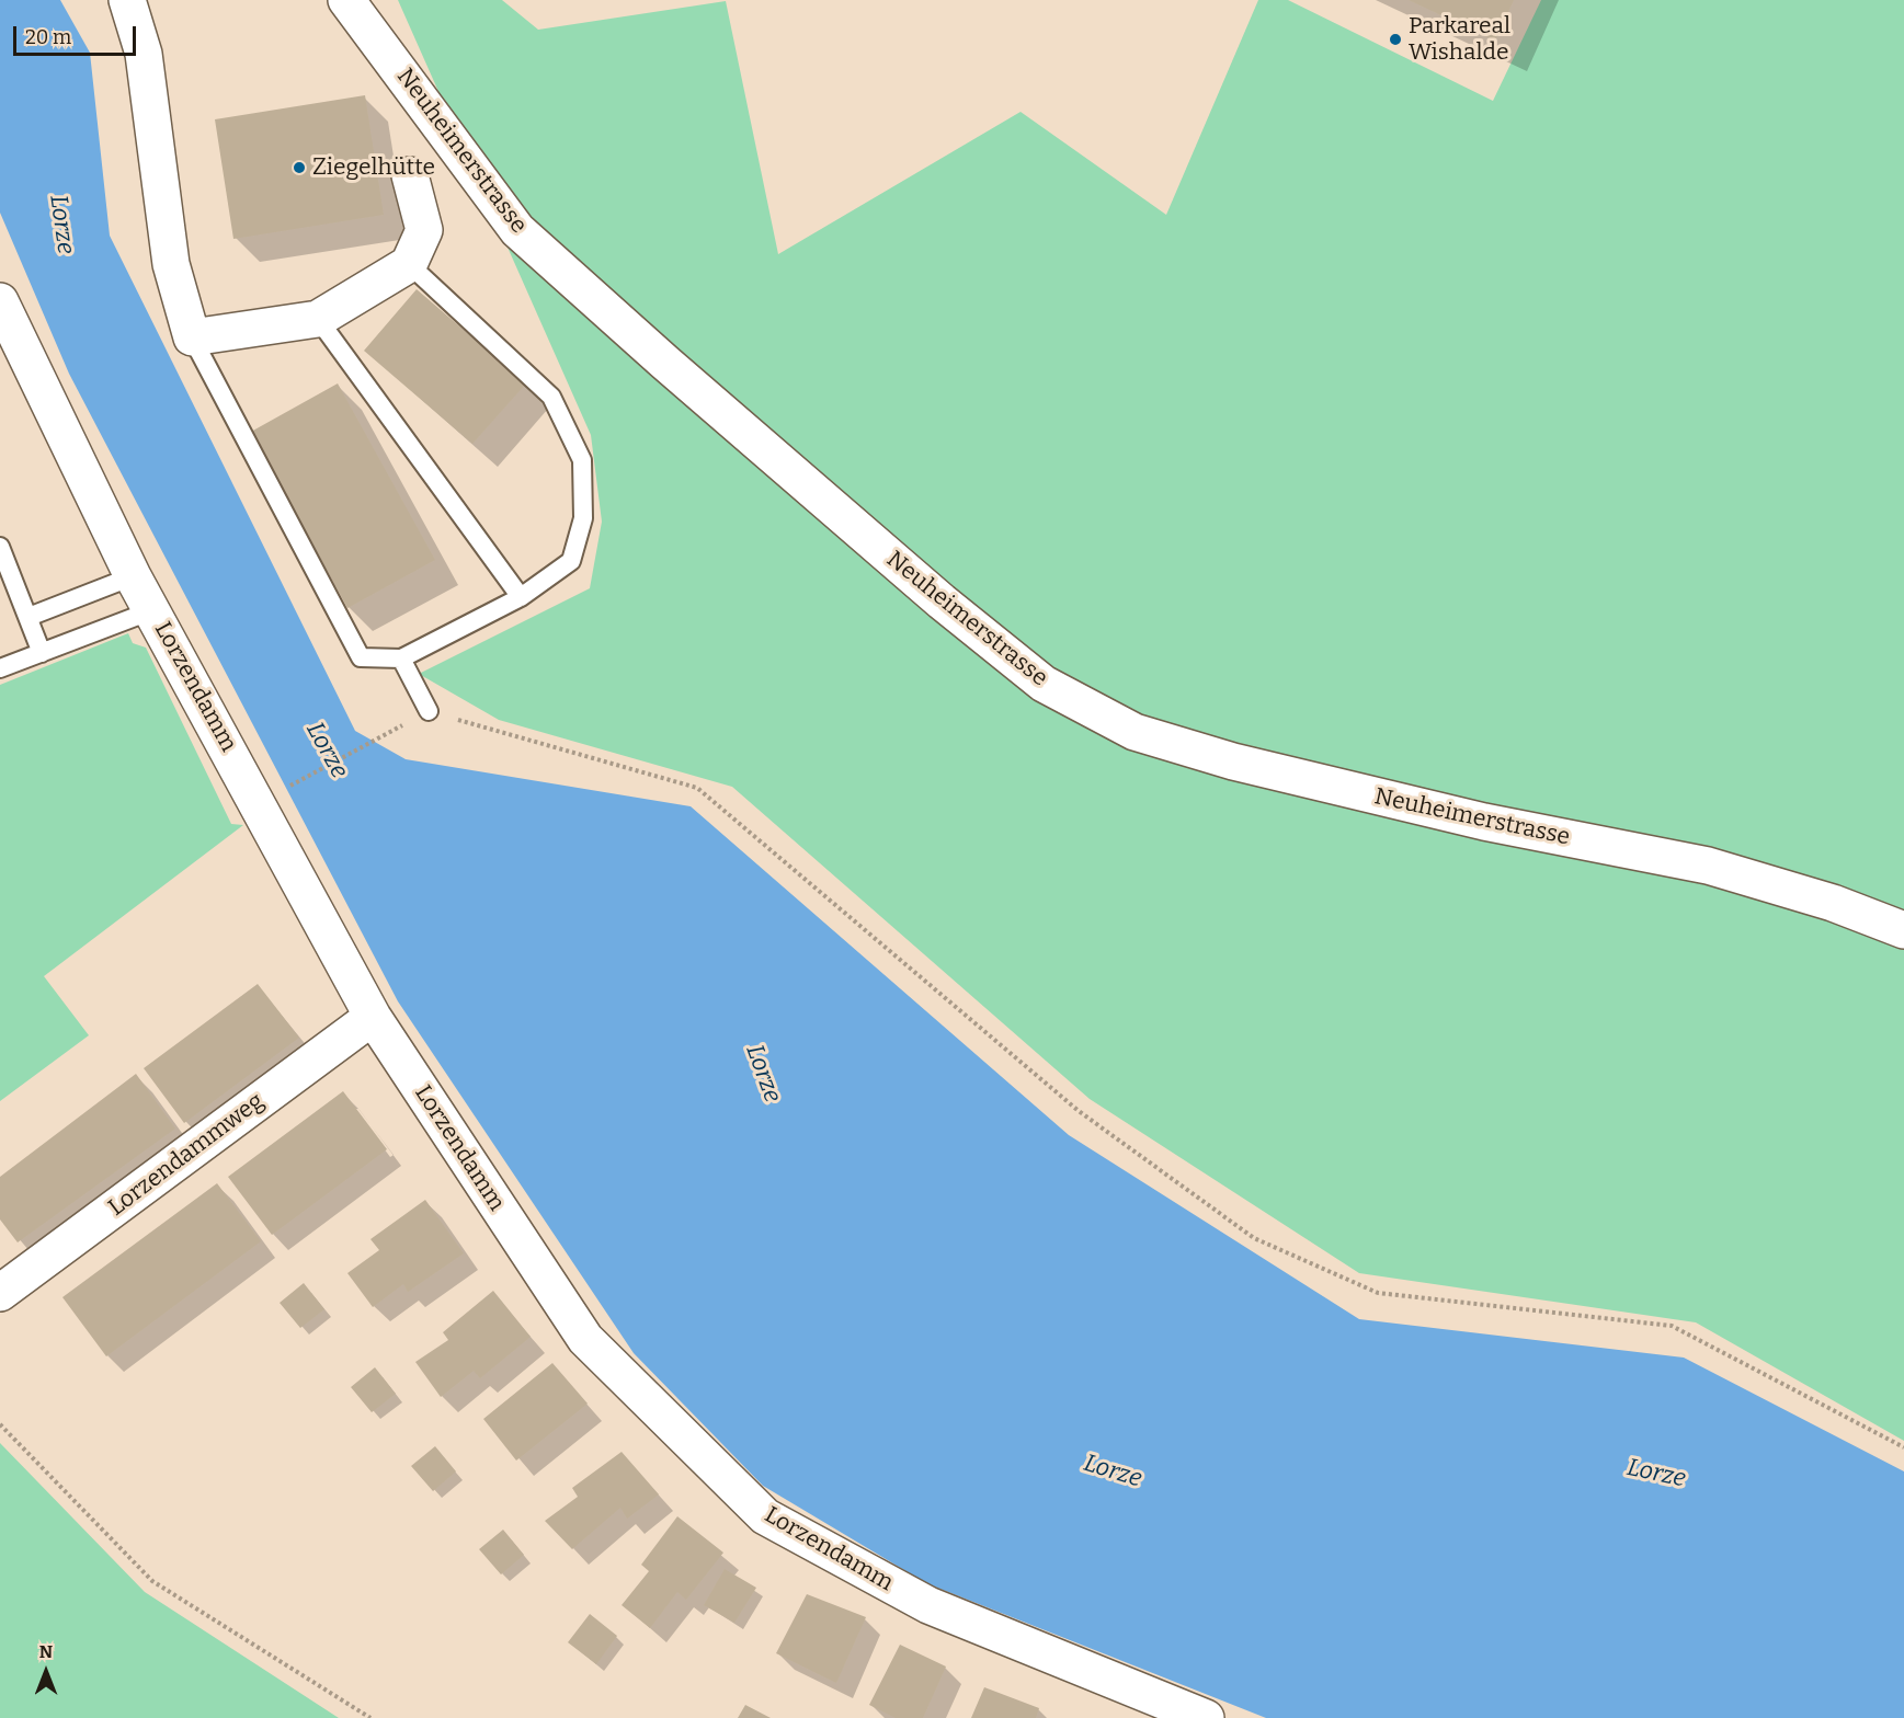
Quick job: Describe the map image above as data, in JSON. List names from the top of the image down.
{
  "streets": {
    "street": ["Neuheimerstrasse", "Lorzendamm", "Lorzendammweg"]
  },
  "crossings": [
    ["Lorzendamm", "Lorzendammweg"]
  ],
  "water": ["Lorze"],
  "places": ["Parkareal Wishalde", "Ziegelhütte"],
  "scale_bar": "20 m",
  "north": "top"
}
